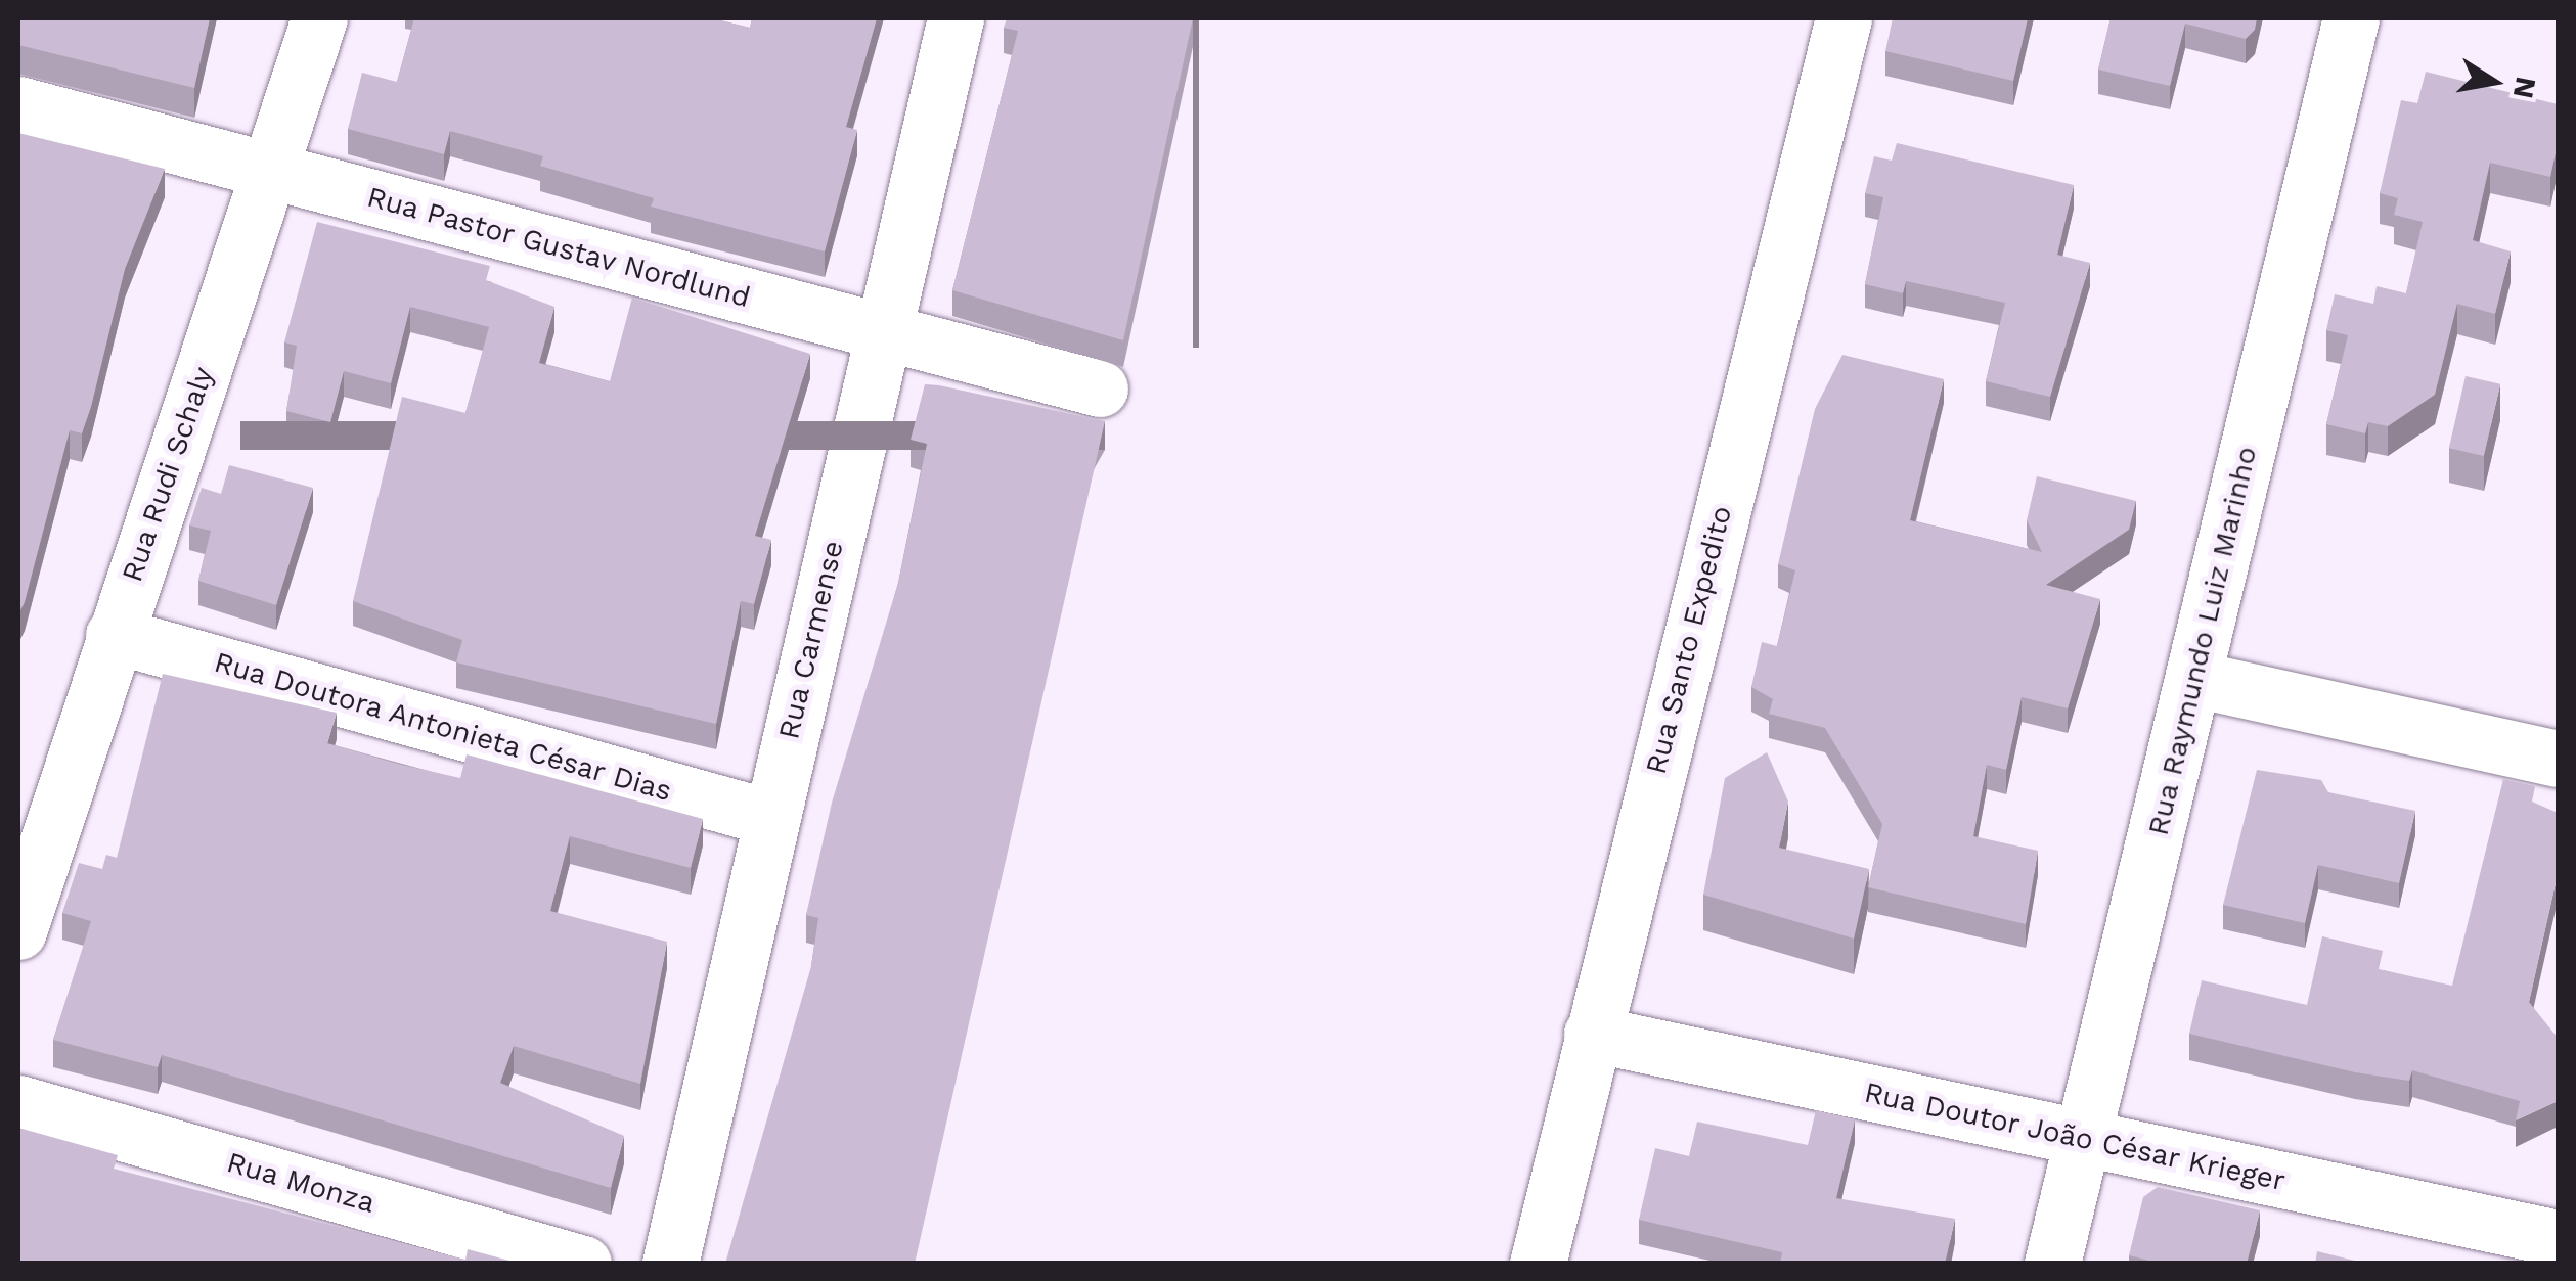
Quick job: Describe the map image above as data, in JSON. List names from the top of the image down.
{
  "streets": {
    "street": [
      "Rua Pastor Gustav Nordlund",
      "Rua Rudi Schaly",
      "Rua Carmense",
      "Rua Santo Expedito",
      "Rua Raymundo Luiz Marinho",
      "Rua Doutora Antonieta César Dias",
      "Rua Doutor João César Krieger",
      "Rua Monza"
    ]
  },
  "crossings": [
    ["Rua Pastor Gustav Nordlund", "Rua Rudi Schaly"],
    ["Rua Pastor Gustav Nordlund", "Rua Carmense"],
    ["Rua Rudi Schaly", "Rua Doutora Antonieta César Dias"],
    ["Rua Carmense", "Rua Doutora Antonieta César Dias"],
    ["Rua Santo Expedito", "Rua Doutor João César Krieger"],
    ["Rua Raymundo Luiz Marinho", "Rua Doutor João César Krieger"]
  ],
  "north": "right"
}
